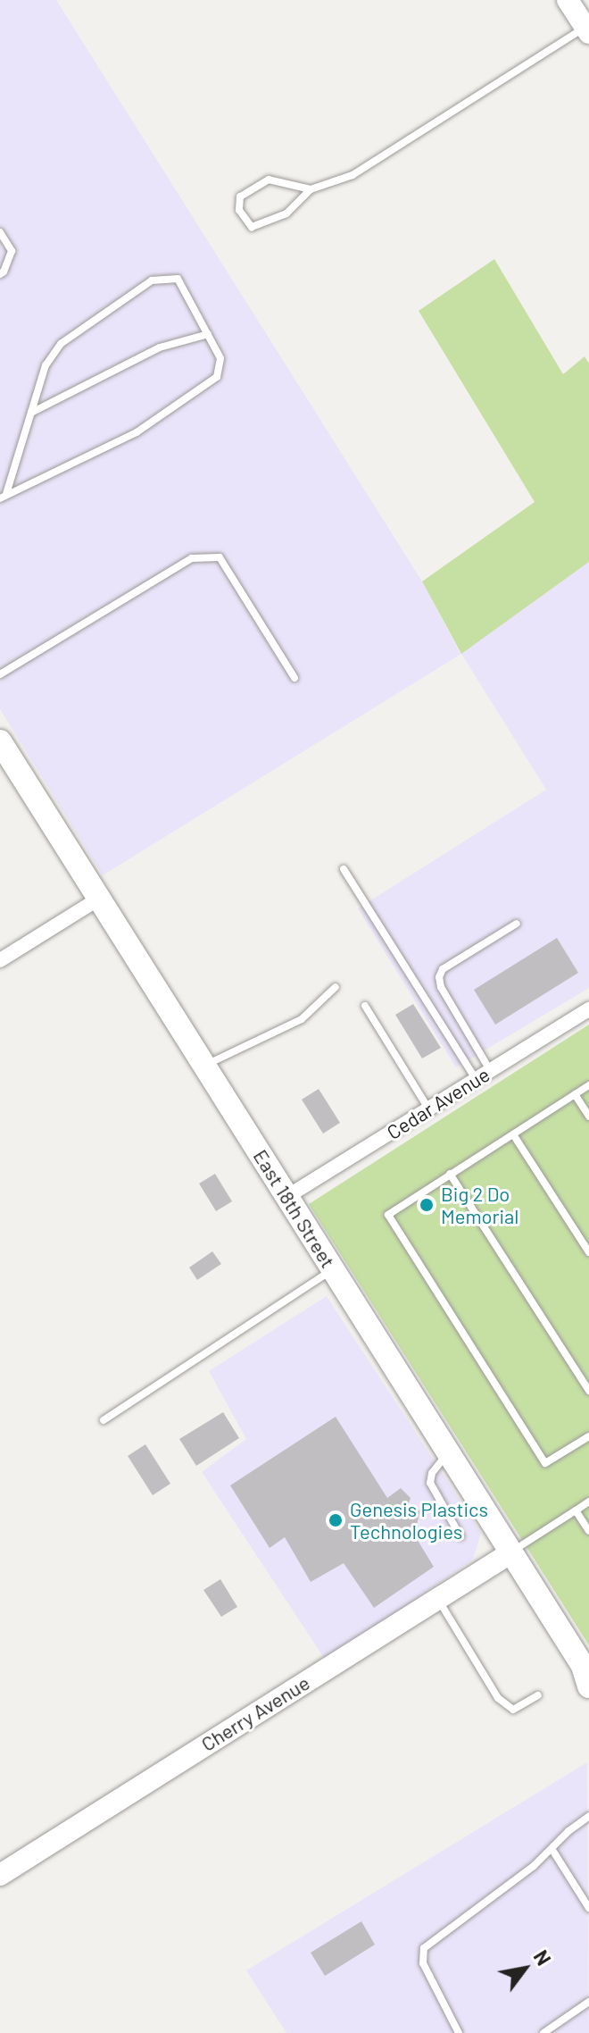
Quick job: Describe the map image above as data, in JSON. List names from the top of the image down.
{
  "streets": {
    "main road": ["East 18th Street"],
    "street": ["Cedar Avenue", "Cherry Avenue"]
  },
  "crossings": [
    ["Cedar Avenue", "East 18th Street"],
    ["East 18th Street", "Cherry Avenue"]
  ],
  "places": ["Big 2 Do Memorial", "Genesis Plastics Technologies"],
  "north": "top right"
}
